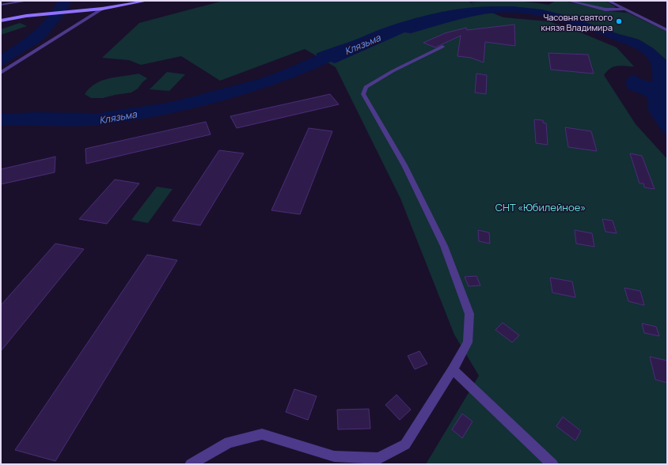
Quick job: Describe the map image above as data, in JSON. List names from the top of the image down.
{
  "water": ["Клязьма"],
  "parks": ["СНТ «Юбилейное»"],
  "places": ["Часовня святого князя Владимира"]
}
